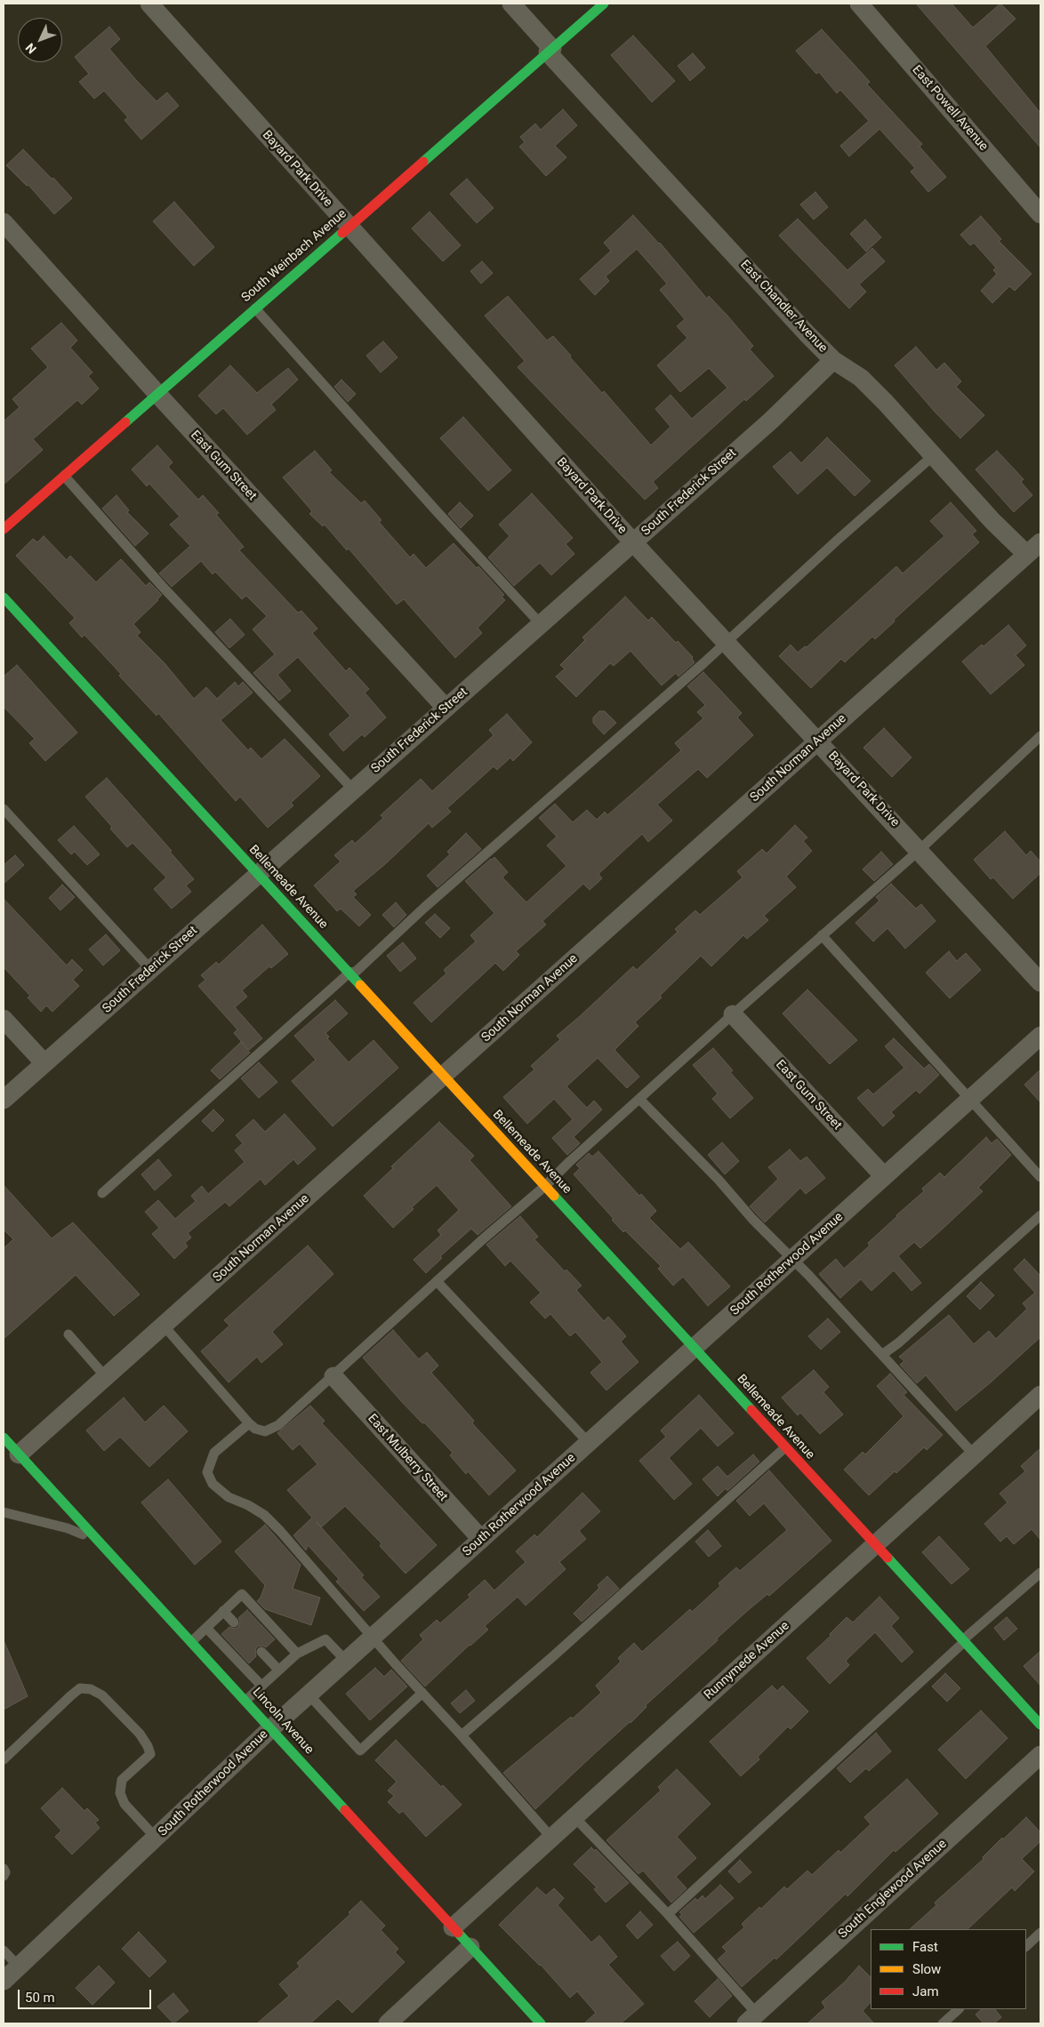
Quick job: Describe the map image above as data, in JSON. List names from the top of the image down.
{
  "streets": {
    "street": [
      "East Powell Avenue",
      "Bayard Park Drive",
      "South Weinbach Avenue",
      "East Chandler Avenue",
      "East Gum Street",
      "South Frederick Street",
      "South Norman Avenue",
      "Bellemeade Avenue",
      "South Rotherwood Avenue",
      "East Mulberry Street",
      "Runnymede Avenue",
      "Lincoln Avenue",
      "South Englewood Avenue"
    ]
  },
  "crossings": [
    ["Bayard Park Drive", "South Weinbach Avenue"],
    ["Bayard Park Drive", "South Frederick Street"],
    ["Bayard Park Drive", "South Norman Avenue"],
    ["South Weinbach Avenue", "East Chandler Avenue"],
    ["South Weinbach Avenue", "East Gum Street"],
    ["East Chandler Avenue", "South Frederick Street"],
    ["East Chandler Avenue", "South Norman Avenue"],
    ["East Gum Street", "South Frederick Street"],
    ["East Gum Street", "South Rotherwood Avenue"],
    ["South Frederick Street", "Bellemeade Avenue"],
    ["South Norman Avenue", "Bellemeade Avenue"],
    ["South Norman Avenue", "Lincoln Avenue"],
    ["Bellemeade Avenue", "South Rotherwood Avenue"],
    ["Bellemeade Avenue", "Runnymede Avenue"],
    ["South Rotherwood Avenue", "East Mulberry Street"],
    ["South Rotherwood Avenue", "Lincoln Avenue"],
    ["Runnymede Avenue", "Lincoln Avenue"]
  ],
  "legend": ["Fast", "Slow", "Jam"],
  "scale_bar": "50 m",
  "north": "bottom left"
}
